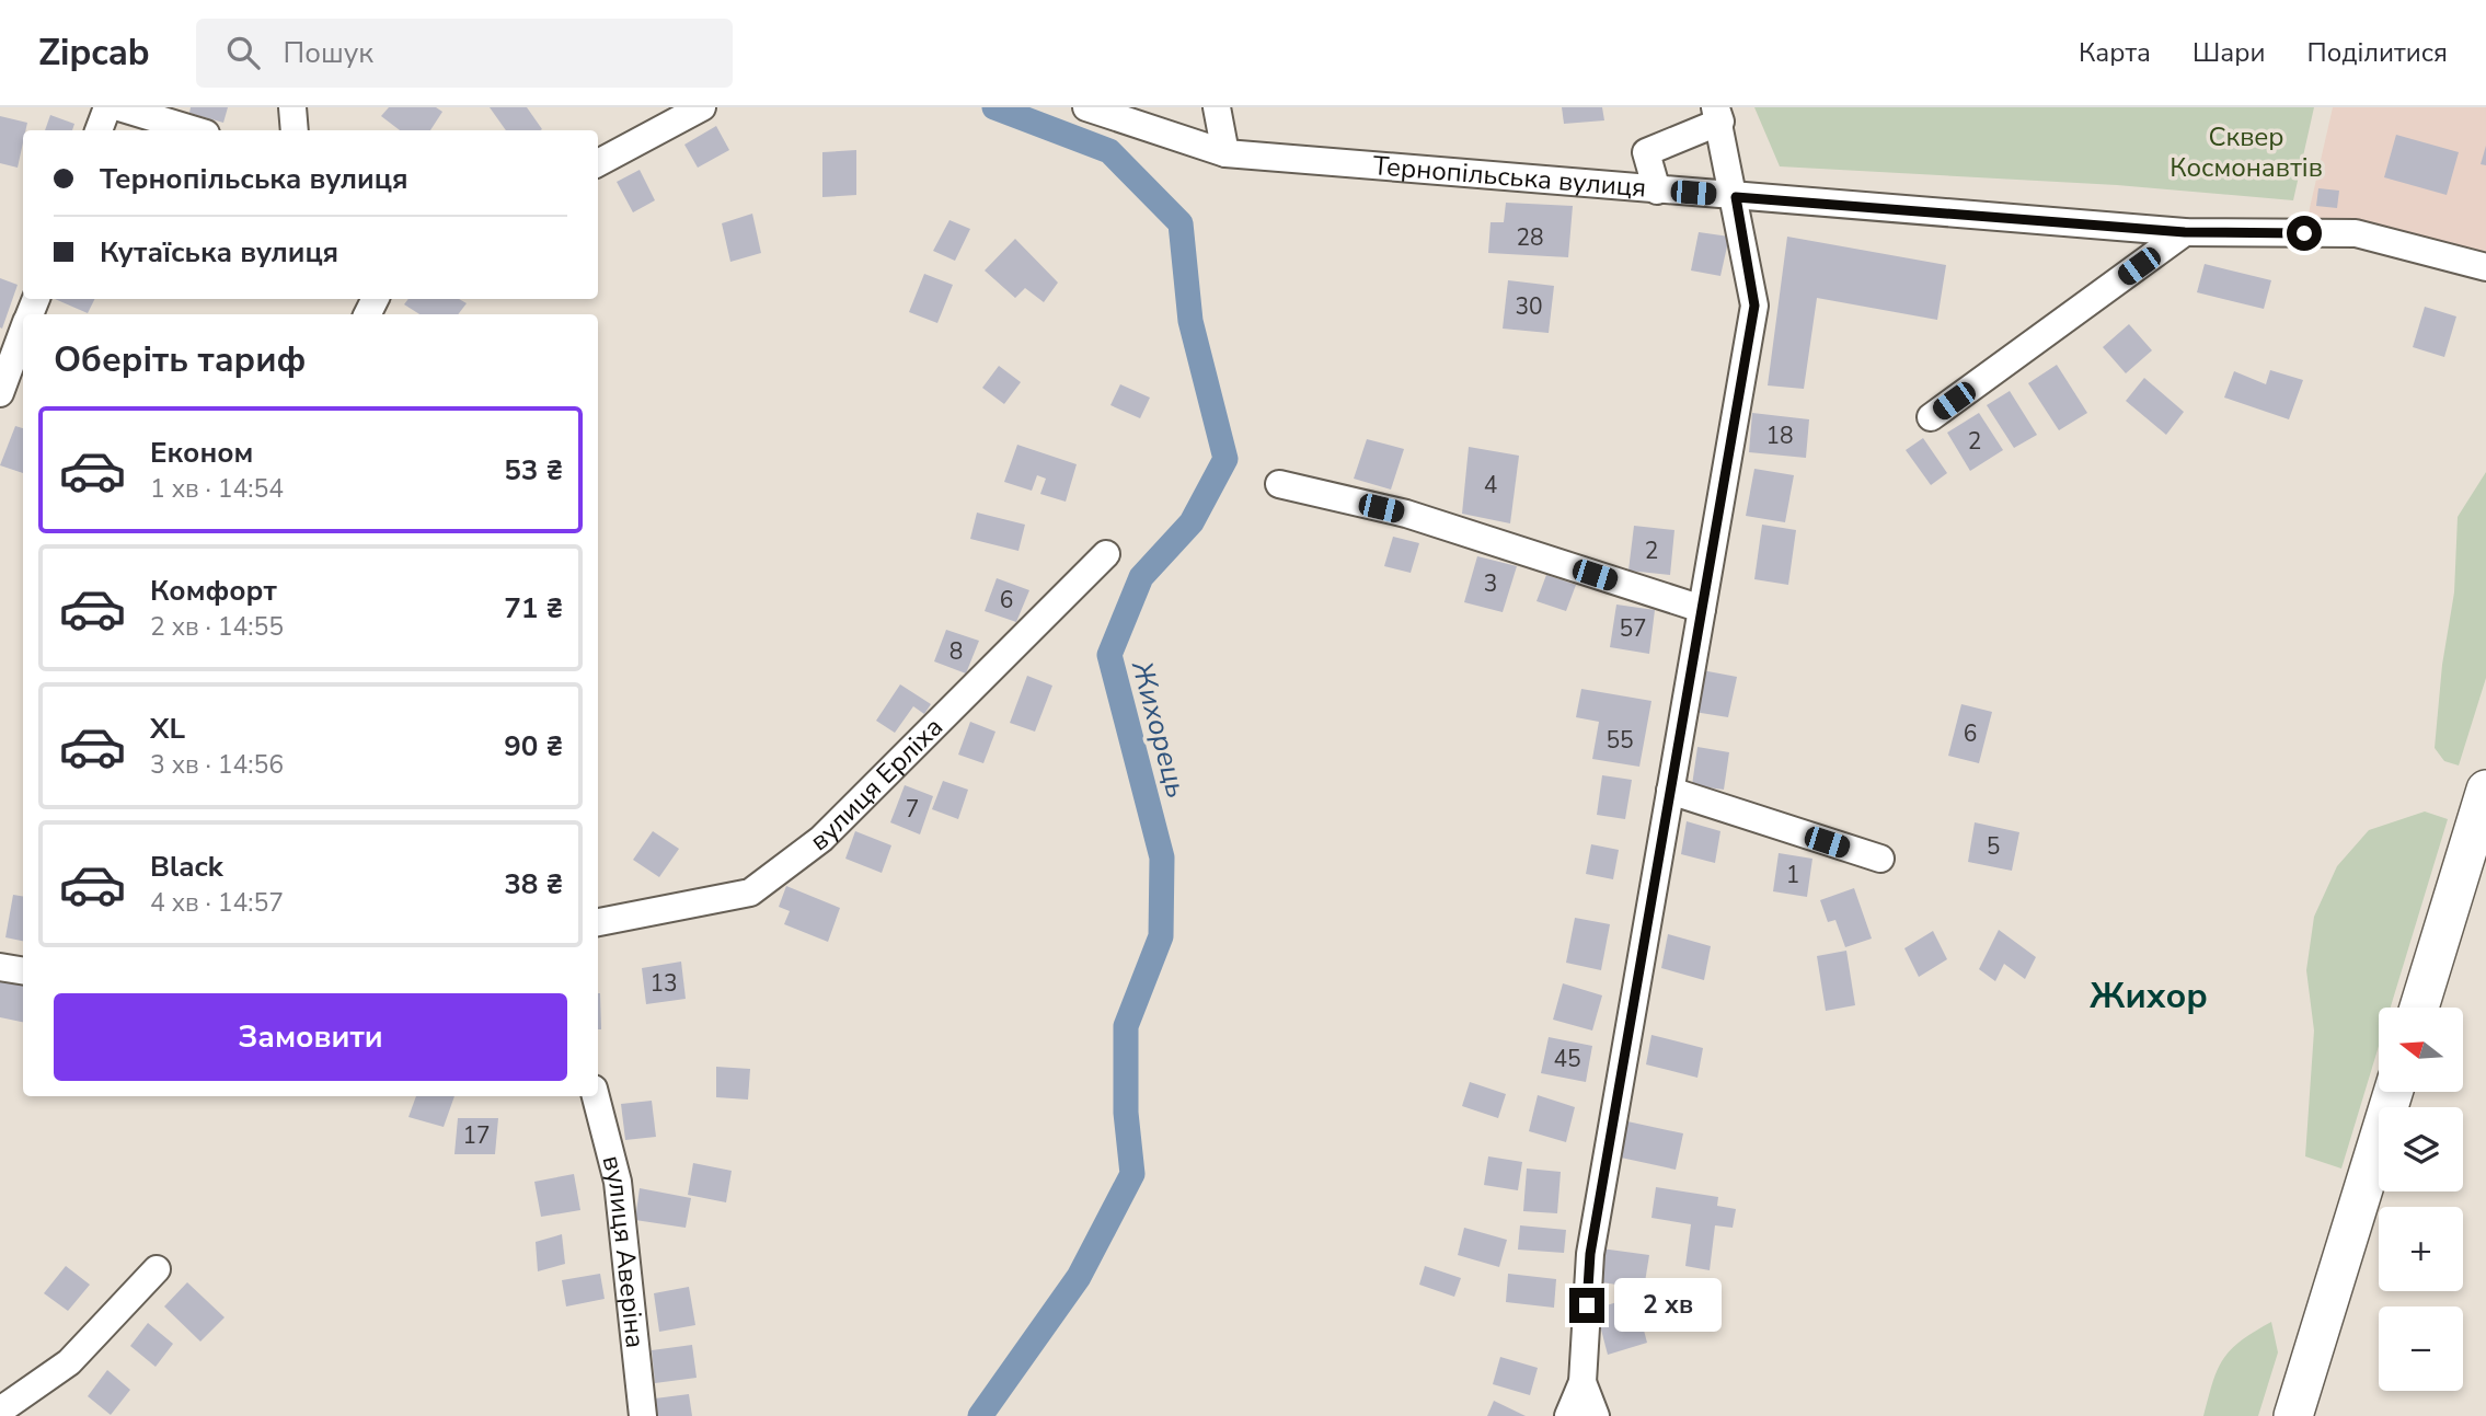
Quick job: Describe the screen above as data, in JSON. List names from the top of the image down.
{
  "streets": {
    "street": ["Тернопільська вулиця", "вулиця Ерліха", "вулиця Аверіна"]
  },
  "districts": ["Жихор"],
  "water": ["Жихорець"],
  "parks": ["Сквер Космонавтів"],
  "house_numbers": [
    "28",
    "30",
    "18",
    "2",
    "4",
    "2",
    "3",
    "6",
    "57",
    "8",
    "6",
    "55",
    "7",
    "5",
    "1",
    "13",
    "45",
    "17"
  ],
  "north": "left",
  "page": {
    "header": "Zipcab",
    "search": "Пошук",
    "nav": ["Карта", "Шари", "Поділитися"],
    "banner": ["Тернопільська вулиця", "Кутаїська вулиця"],
    "heading": "Оберіть тариф",
    "list": [
      {
        "name": "Економ",
        "note": "1 хв · 14:54",
        "value": "53 ₴"
      },
      {
        "name": "Комфорт",
        "note": "2 хв · 14:55",
        "value": "71 ₴"
      },
      {
        "name": "XL",
        "note": "3 хв · 14:56",
        "value": "90 ₴"
      },
      {
        "name": "Black",
        "note": "4 хв · 14:57",
        "value": "38 ₴"
      }
    ],
    "buttons": "Замовити",
    "map_buttons": ["+", "−"],
    "bubble": "2 хв"
  }
}
